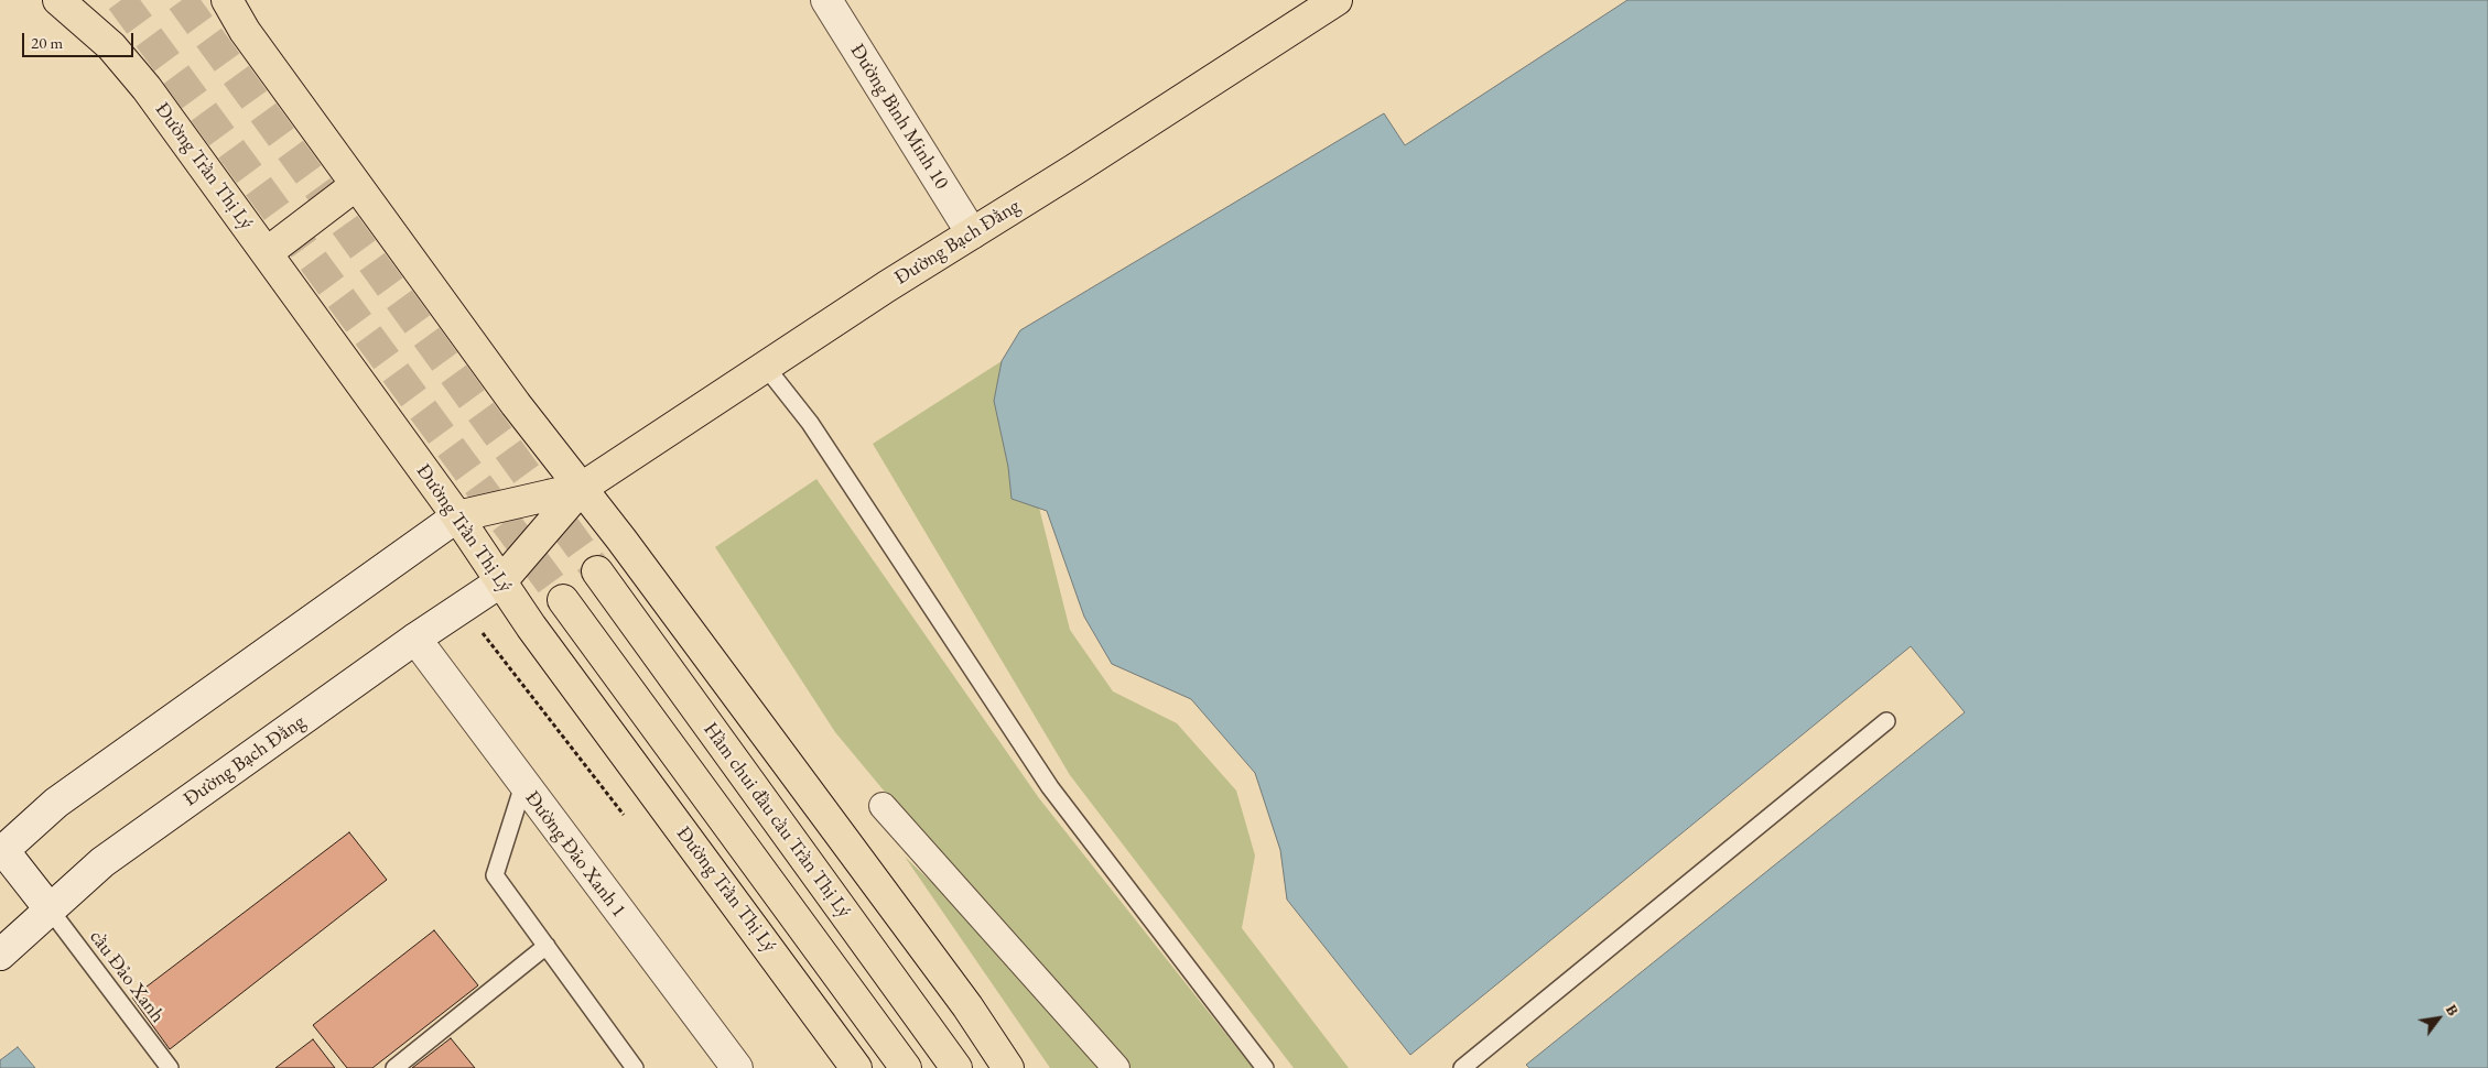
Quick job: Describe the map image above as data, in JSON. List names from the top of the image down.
{
  "streets": {
    "main road": [
      "Đường Bình Minh 10",
      "Đường Trần Thị Lý",
      "Đường Bạch Đằng",
      "Hầm chui đầu cầu Trần Thị Lý",
      "Đường Đảo Xanh 1"
    ],
    "lane": ["cầu Đảo Xanh"]
  },
  "crossings": [
    ["Đường Bình Minh 10", "Đường Bạch Đằng"],
    ["Đường Trần Thị Lý", "Đường Bạch Đằng"],
    ["Đường Bạch Đằng", "Đường Đảo Xanh 1"],
    ["Đường Bạch Đằng", "cầu Đảo Xanh"]
  ],
  "scale_bar": "20 m",
  "north": "top right"
}
